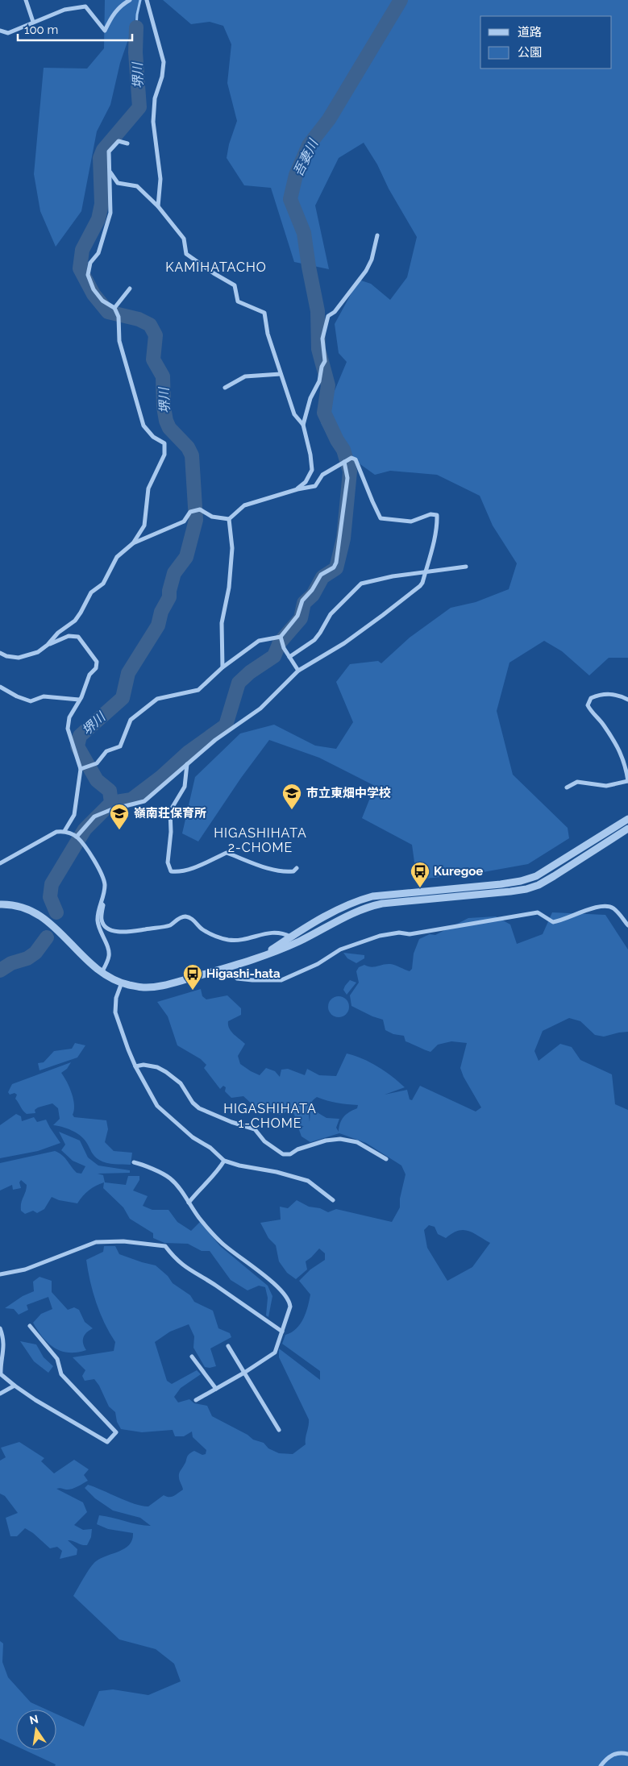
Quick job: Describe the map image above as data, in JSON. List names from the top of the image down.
{
  "districts": ["KAMIHATACHO", "HIGASHIHATA 2-CHOME", "HIGASHIHATA 1-CHOME"],
  "water": ["堺川", "吾妻川"],
  "places": {
    "school or university": ["市立東畑中学校", "嶺南荘保育所"],
    "bus stop": ["Kuregoe", "Higashi-hata"]
  },
  "legend": ["道路", "公園"],
  "scale_bar": "100 m",
  "north": "top"
}
